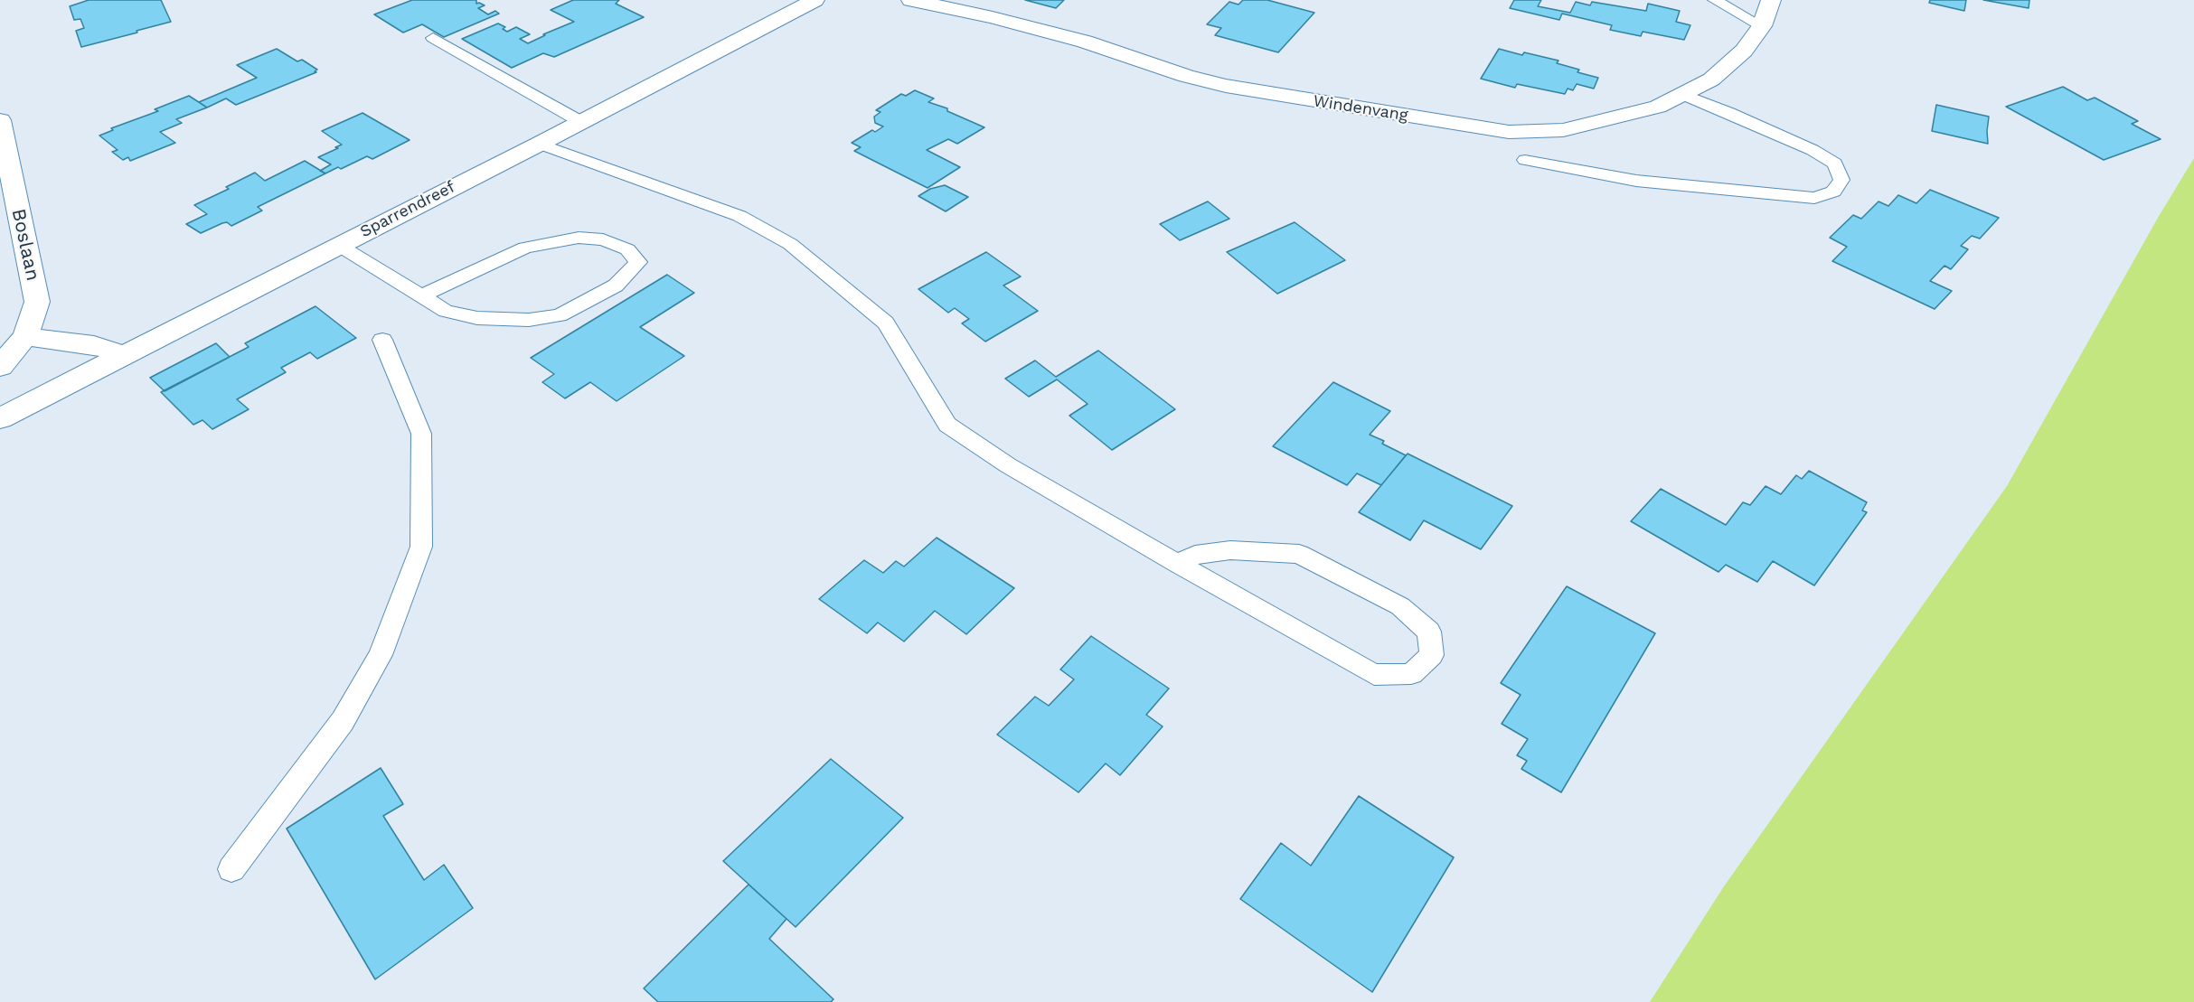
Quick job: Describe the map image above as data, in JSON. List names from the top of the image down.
{
  "streets": {
    "street": ["Windenvang", "Sparrendreef", "Boslaan"]
  }
}
